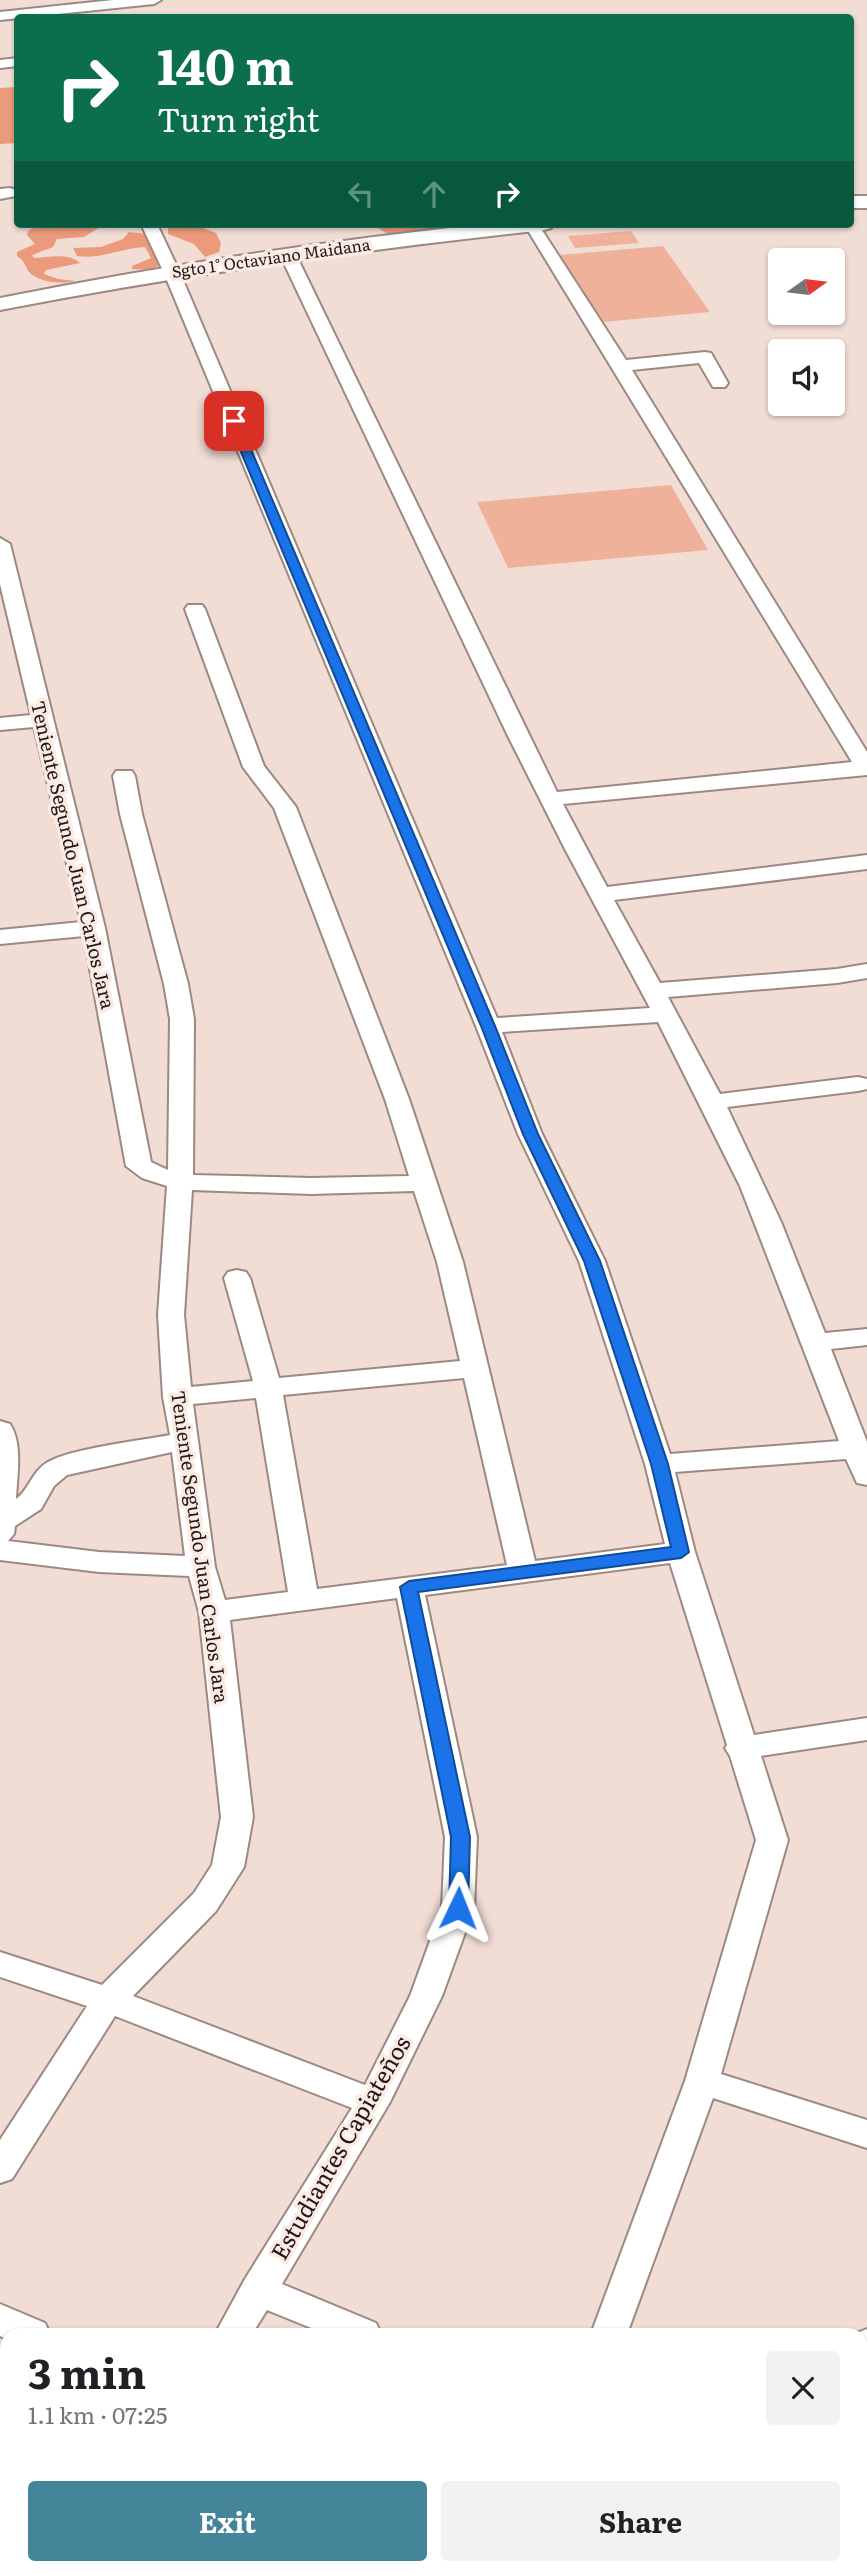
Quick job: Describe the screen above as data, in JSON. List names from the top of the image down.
{
  "streets": {
    "main road": ["Sgto 1° Octaviano Maidana"],
    "street": ["Teniente Segundo Juan Carlos Jara", "Estudiantes Capiateños"]
  },
  "north": "right",
  "page": {
    "turn": ["140 m", "Turn right"],
    "heading": ["3 min", "1.1 km · 07:25"],
    "buttons": ["Exit", "Share"]
  }
}
